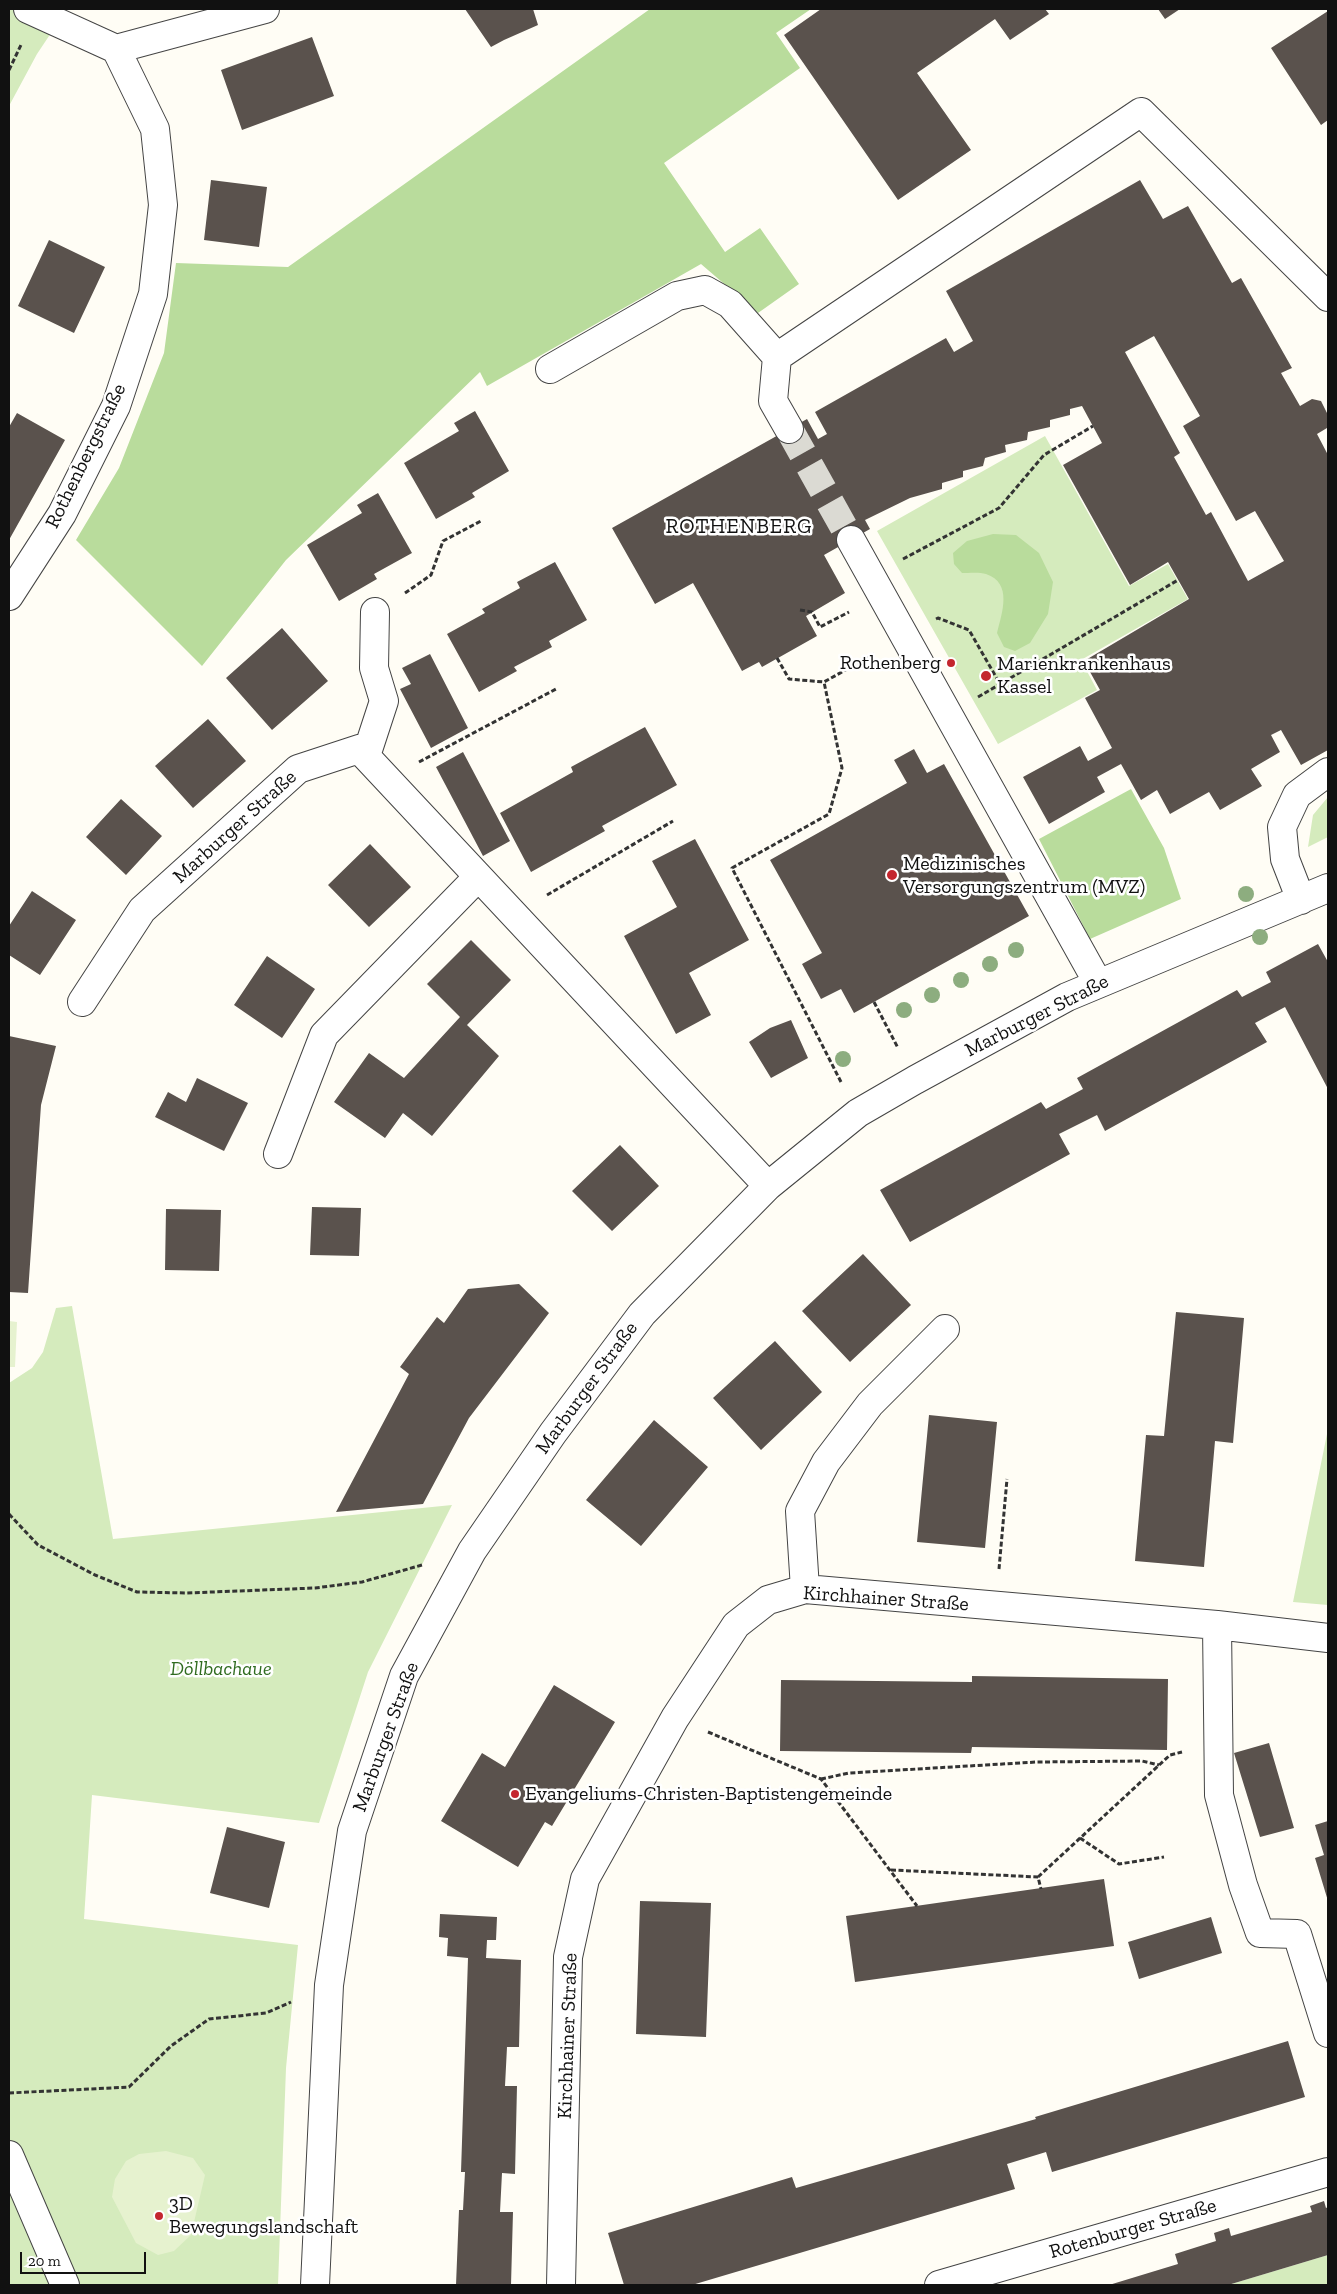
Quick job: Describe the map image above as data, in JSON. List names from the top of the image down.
{
  "streets": {
    "street": [
      "Rothenbergstraße",
      "Marburger Straße",
      "Kirchhainer Straße",
      "Rotenburger Straße"
    ]
  },
  "districts": ["ROTHENBERG"],
  "parks": ["Döllbachaue"],
  "places": [
    "Rothenberg",
    "Marienkrankenhaus Kassel",
    "Medizinisches Versorgungszentrum (MVZ)",
    "Evangeliums-Christen-Baptistengemeinde",
    "3D Bewegungslandschaft"
  ],
  "scale_bar": "20 m"
}
